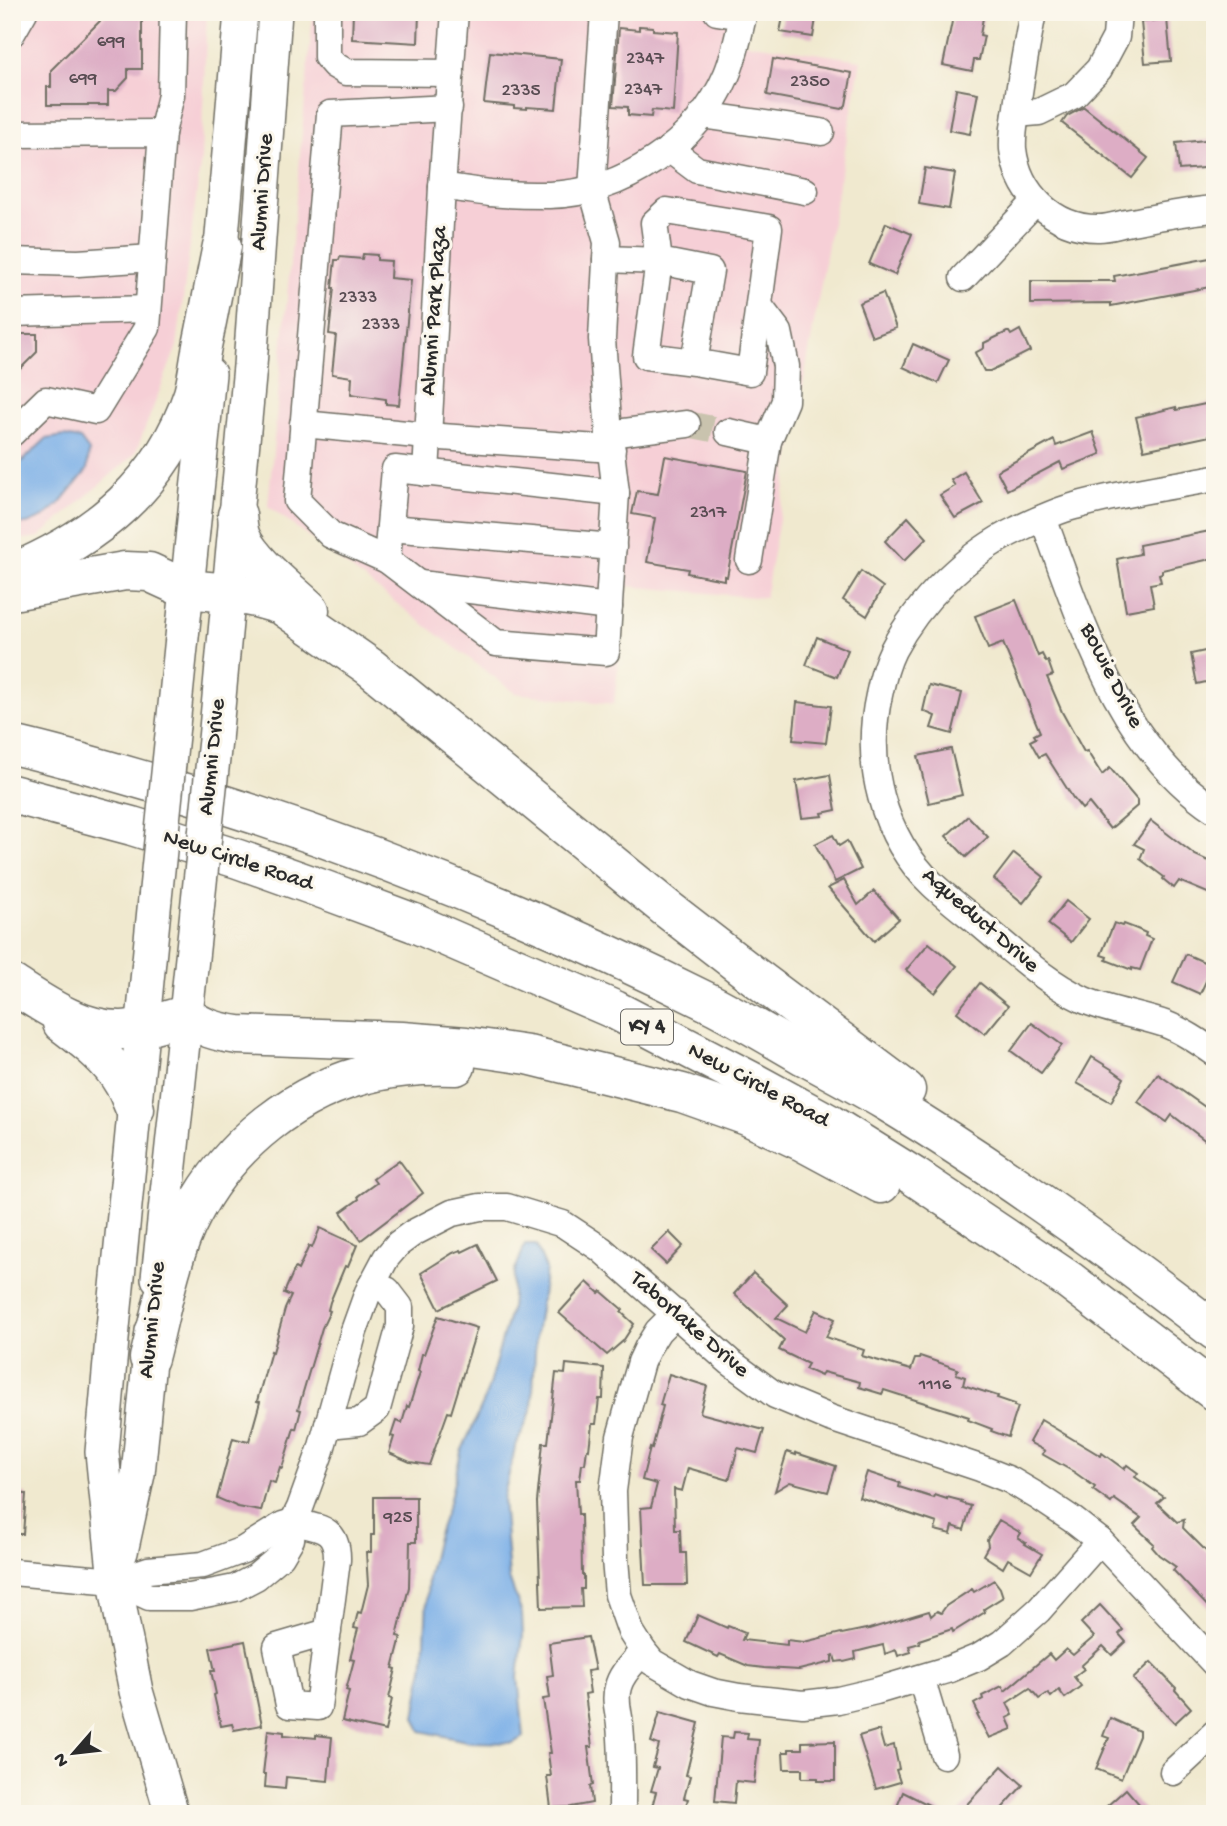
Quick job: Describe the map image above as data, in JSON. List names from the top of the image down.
{
  "streets": {
    "highway": ["New Circle Road", "KY 4"],
    "main road": ["Alumni Drive"],
    "street": [
      "Alumni Park Plaza",
      "Bowie Drive",
      "Aqueduct Drive",
      "Taborlake Drive"
    ]
  },
  "crossings": [
    ["Alumni Drive", "Taborlake Drive"],
    ["Bowie Drive", "Aqueduct Drive"]
  ],
  "house_numbers": [
    "699",
    "2347",
    "699",
    "2350",
    "2347",
    "2335",
    "2333",
    "2333",
    "2317",
    "1116",
    "925"
  ],
  "north": "bottom left"
}
